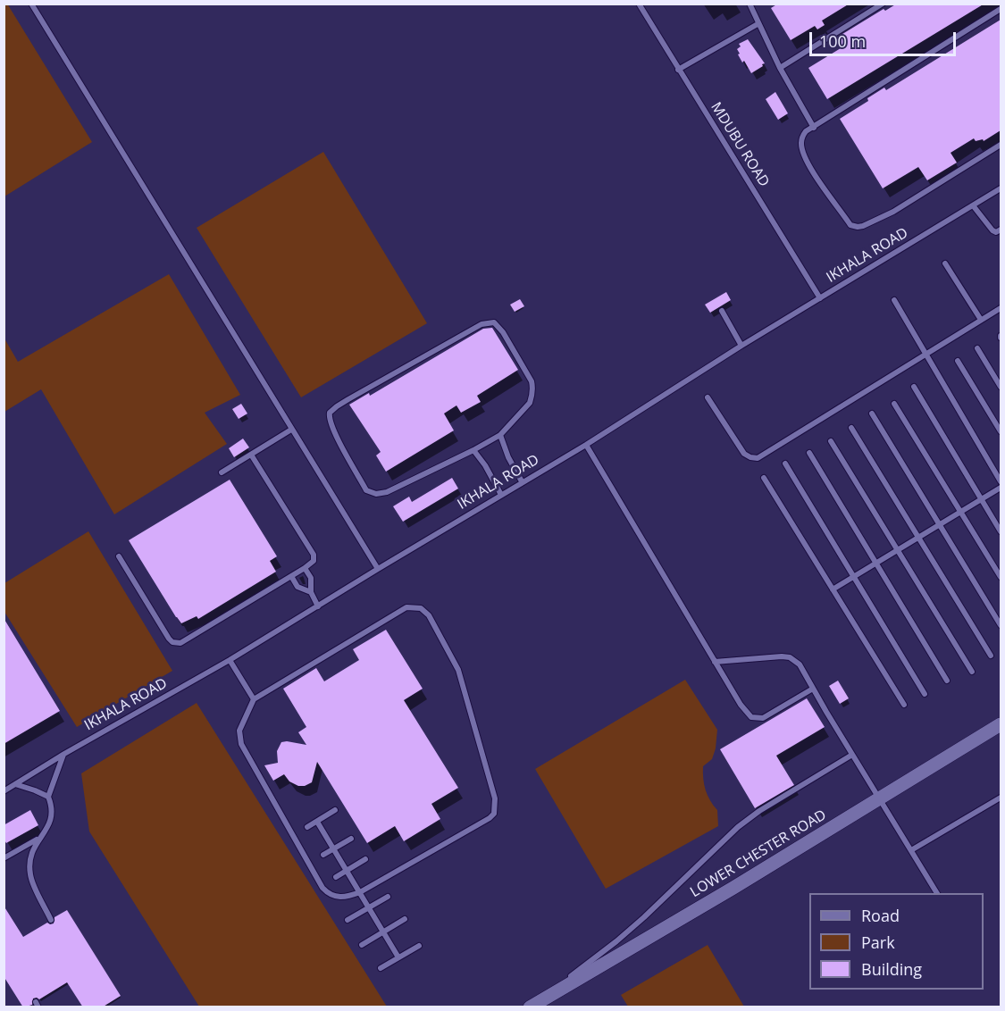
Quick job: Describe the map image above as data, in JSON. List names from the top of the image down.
{
  "streets": {
    "street": ["LOWER CHESTER ROAD"],
    "lane": ["MDUBU ROAD", "IKHALA ROAD"]
  },
  "crossings": [
    ["MDUBU ROAD", "IKHALA ROAD"]
  ],
  "legend": ["Road", "Park", "Building"],
  "scale_bar": "100 m"
}
